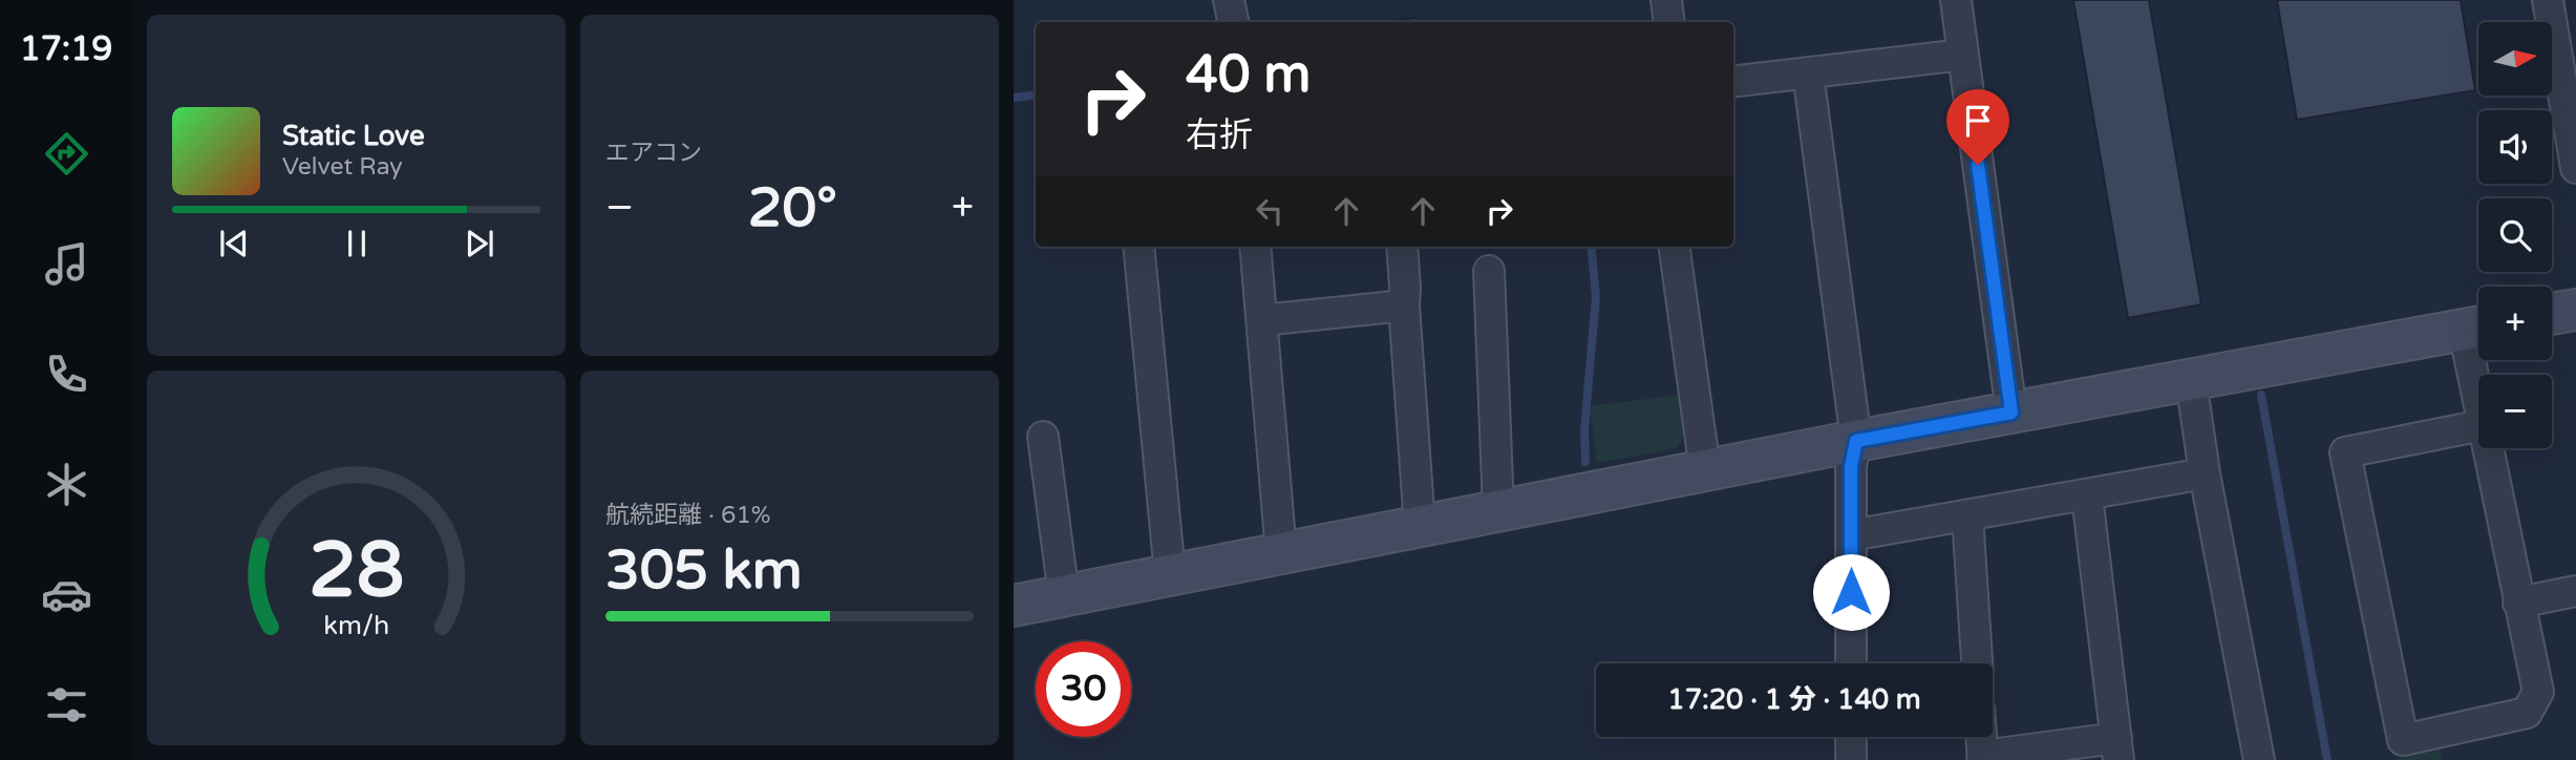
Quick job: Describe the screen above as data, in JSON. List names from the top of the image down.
{
  "north": "right",
  "page": {
    "tabs": "17:19",
    "tile": [
      "エアコン",
      ["航続距離 · 61%", "305 km"]
    ],
    "map_buttons": ["+", "−"],
    "turn": ["40 m", "右折"],
    "song": ["Static Love", "Velvet Ray"],
    "heat": ["−", "20°", "+"],
    "limit": "30",
    "trip": "17:20 · 1 分 · 140 m",
    "gauge": ["28", "km/h"]
  }
}
